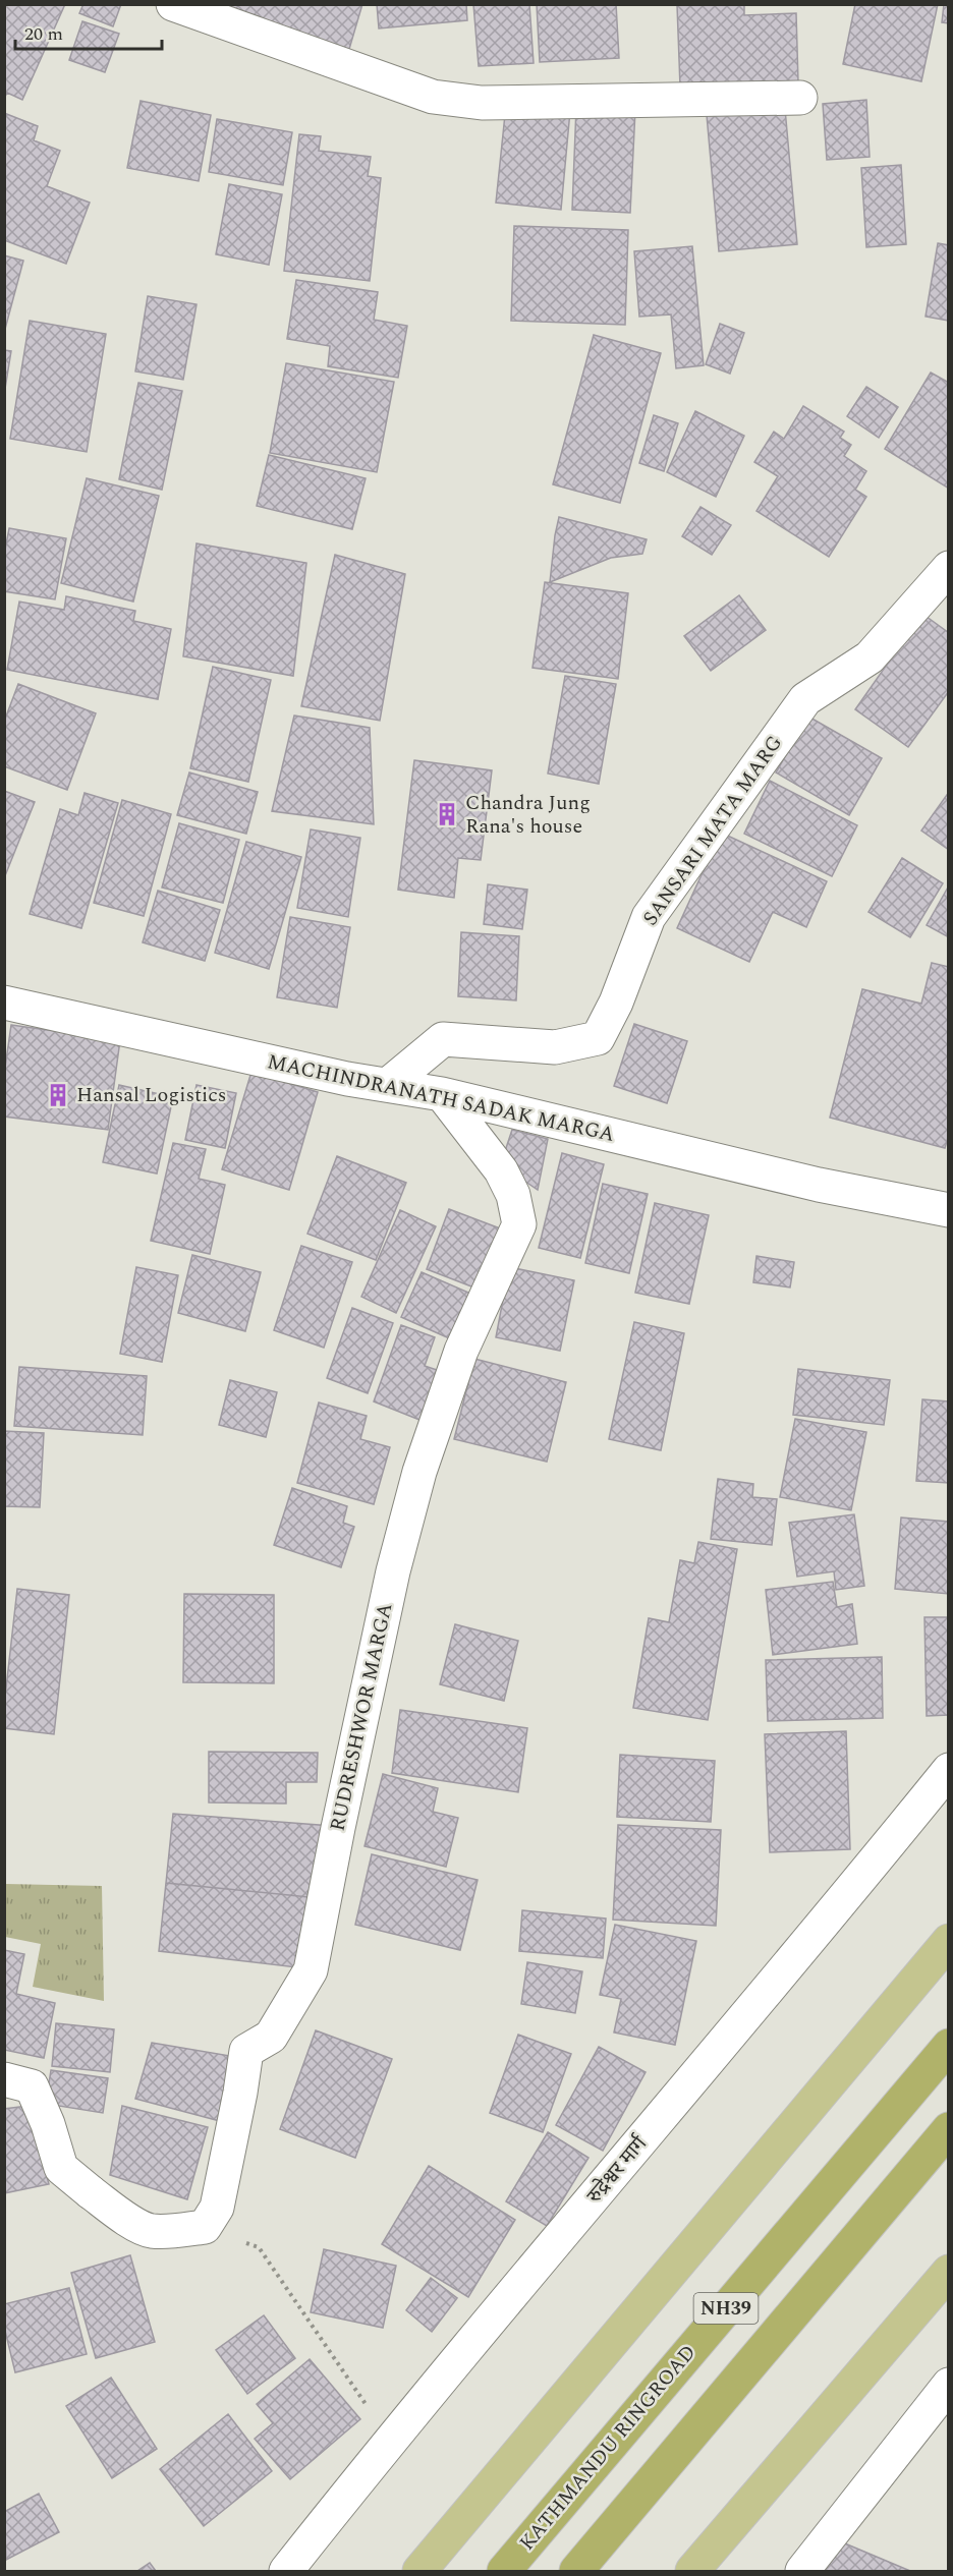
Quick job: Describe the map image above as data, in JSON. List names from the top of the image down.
{
  "streets": {
    "highway": ["NH39", "KATHMANDU RINGROAD"],
    "street": [
      "SANSARI MATA MARG",
      "MACHINDRANATH SADAK MARGA",
      "RUDRESHWOR MARGA",
      "रुद्रेश्वर मार्ग"
    ]
  },
  "crossings": [
    ["SANSARI MATA MARG", "MACHINDRANATH SADAK MARGA"],
    ["MACHINDRANATH SADAK MARGA", "RUDRESHWOR MARGA"]
  ],
  "places": {
    "building": ["Chandra Jung Rana's house", "Hansal Logistics"]
  },
  "scale_bar": "20 m"
}
